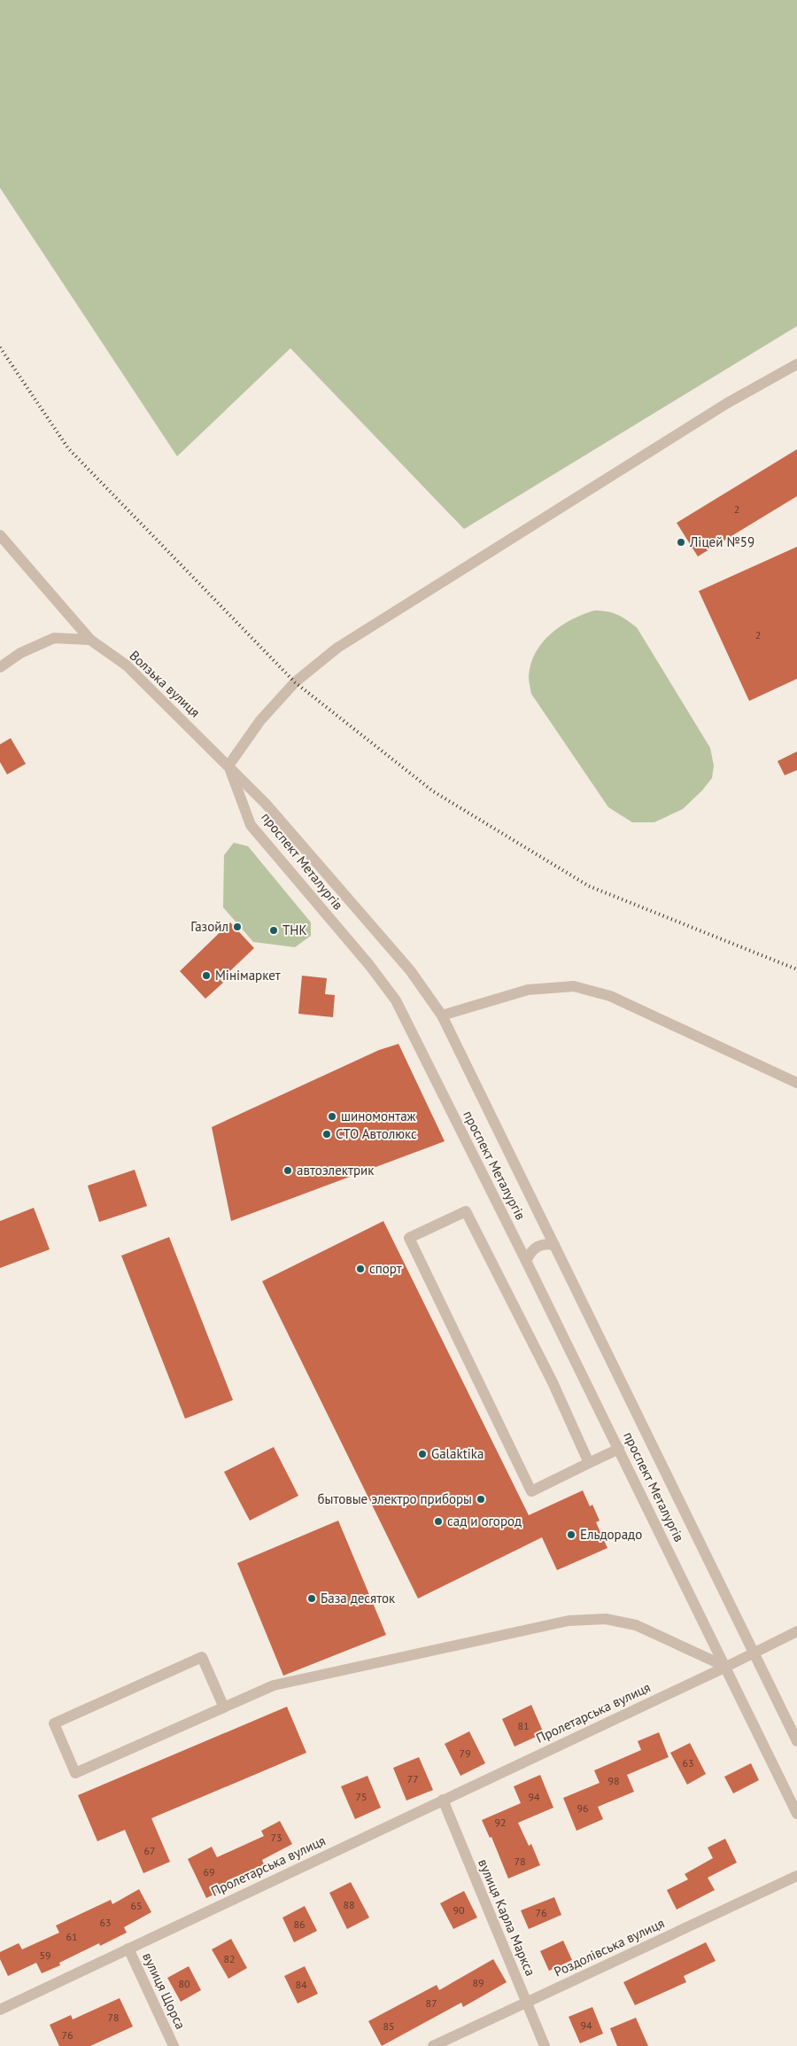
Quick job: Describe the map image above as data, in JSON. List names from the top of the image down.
{
  "streets": {
    "street": [
      "Волзька вулиця",
      "проспект Металургів",
      "Пролетарська вулиця",
      "вулиця Карла Маркса",
      "Роздолівська вулиця",
      "вулиця Щорса"
    ]
  },
  "crossings": [
    ["Волзька вулиця", "проспект Металургів"],
    ["проспект Металургів", "Пролетарська вулиця"],
    ["Пролетарська вулиця", "вулиця Карла Маркса"],
    ["Пролетарська вулиця", "вулиця Щорса"],
    ["вулиця Карла Маркса", "Роздолівська вулиця"]
  ],
  "places": [
    "Ліцей №59",
    "Газойл",
    "ТНК",
    "Мінімаркет",
    "шиномонтаж",
    "СТО Автолюкс",
    "автоэлектрик",
    "спорт",
    "Galaktika",
    "бытовые электро приборы",
    "сад и огород",
    "Ельдорадо",
    "База десяток"
  ],
  "house_numbers": [
    "2",
    "2",
    "81",
    "79",
    "63",
    "77",
    "98",
    "75",
    "94",
    "96",
    "92",
    "73",
    "67",
    "78",
    "69",
    "88",
    "65",
    "90",
    "76",
    "63",
    "86",
    "61",
    "59",
    "82",
    "89",
    "80",
    "84",
    "87",
    "78",
    "94",
    "85",
    "76"
  ]
}
